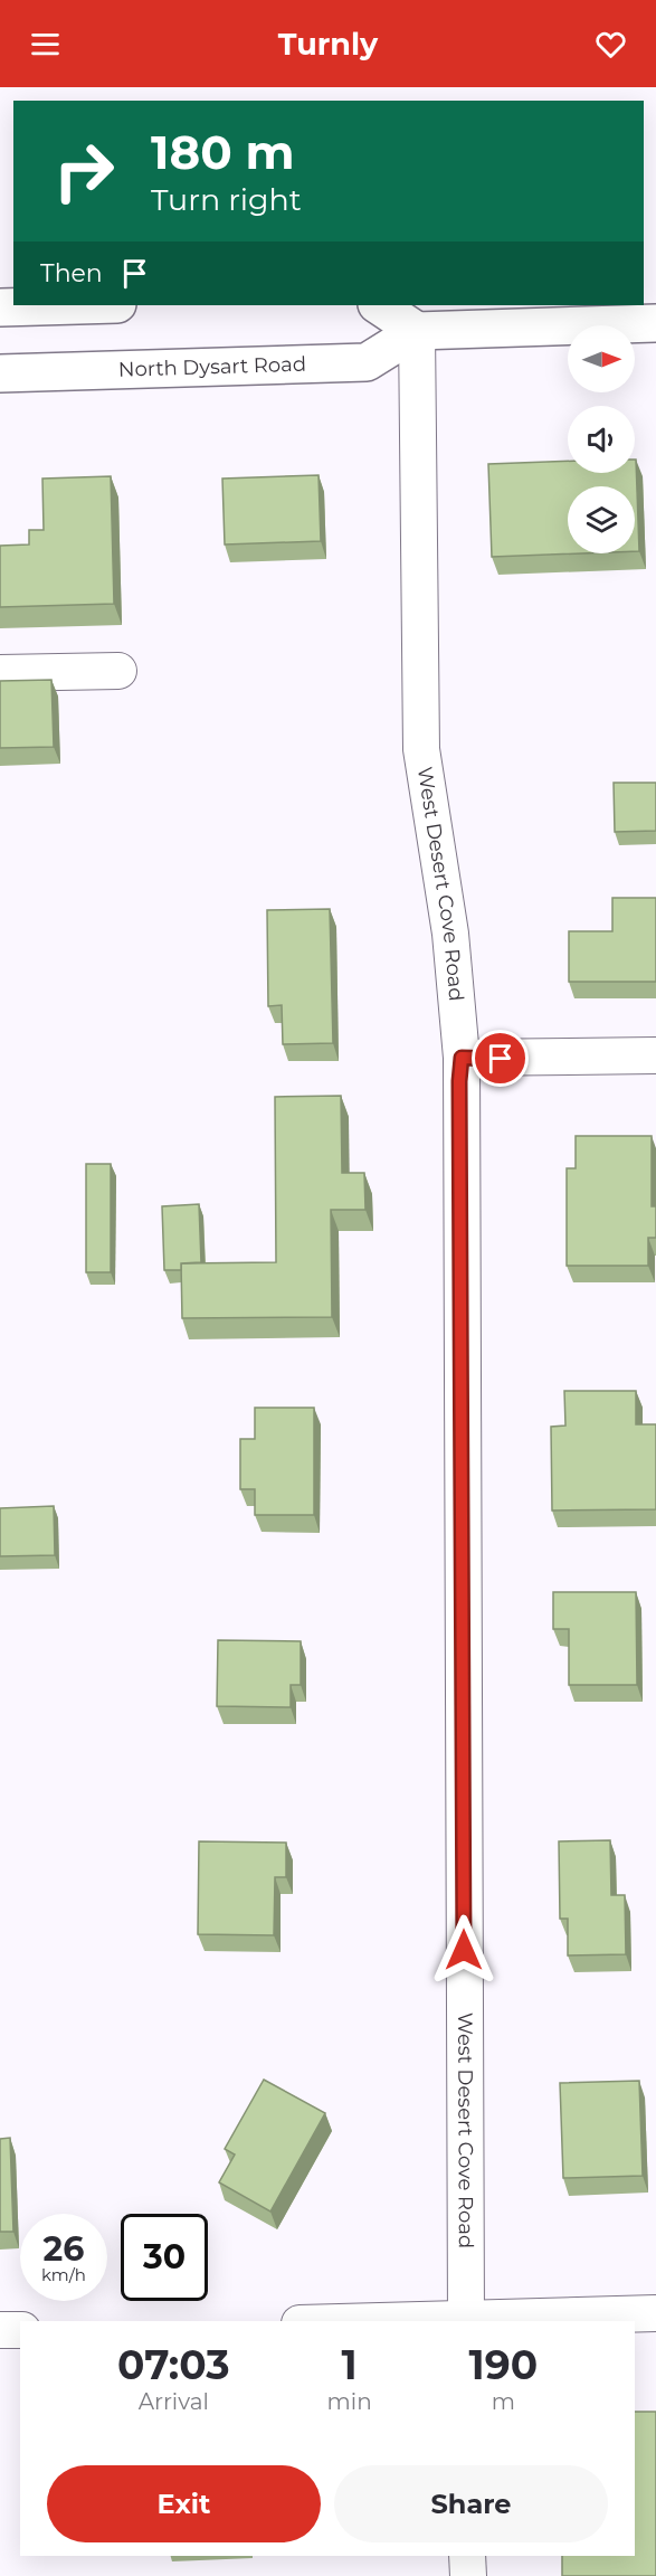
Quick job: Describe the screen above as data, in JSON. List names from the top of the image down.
{
  "streets": {
    "main road": ["North Dysart Road"],
    "street": ["West Desert Cove Road"]
  },
  "crossings": [
    ["North Dysart Road", "West Desert Cove Road"]
  ],
  "north": "right",
  "page": {
    "header": "Turnly",
    "turn": ["180 m", "Turn right"],
    "then": "Then",
    "speed": "26 km/h",
    "limit": "30",
    "eta": [
      "07:03",
      "Arrival",
      "1",
      "min",
      "190",
      "m"
    ],
    "buttons": ["Exit", "Share"]
  }
}
